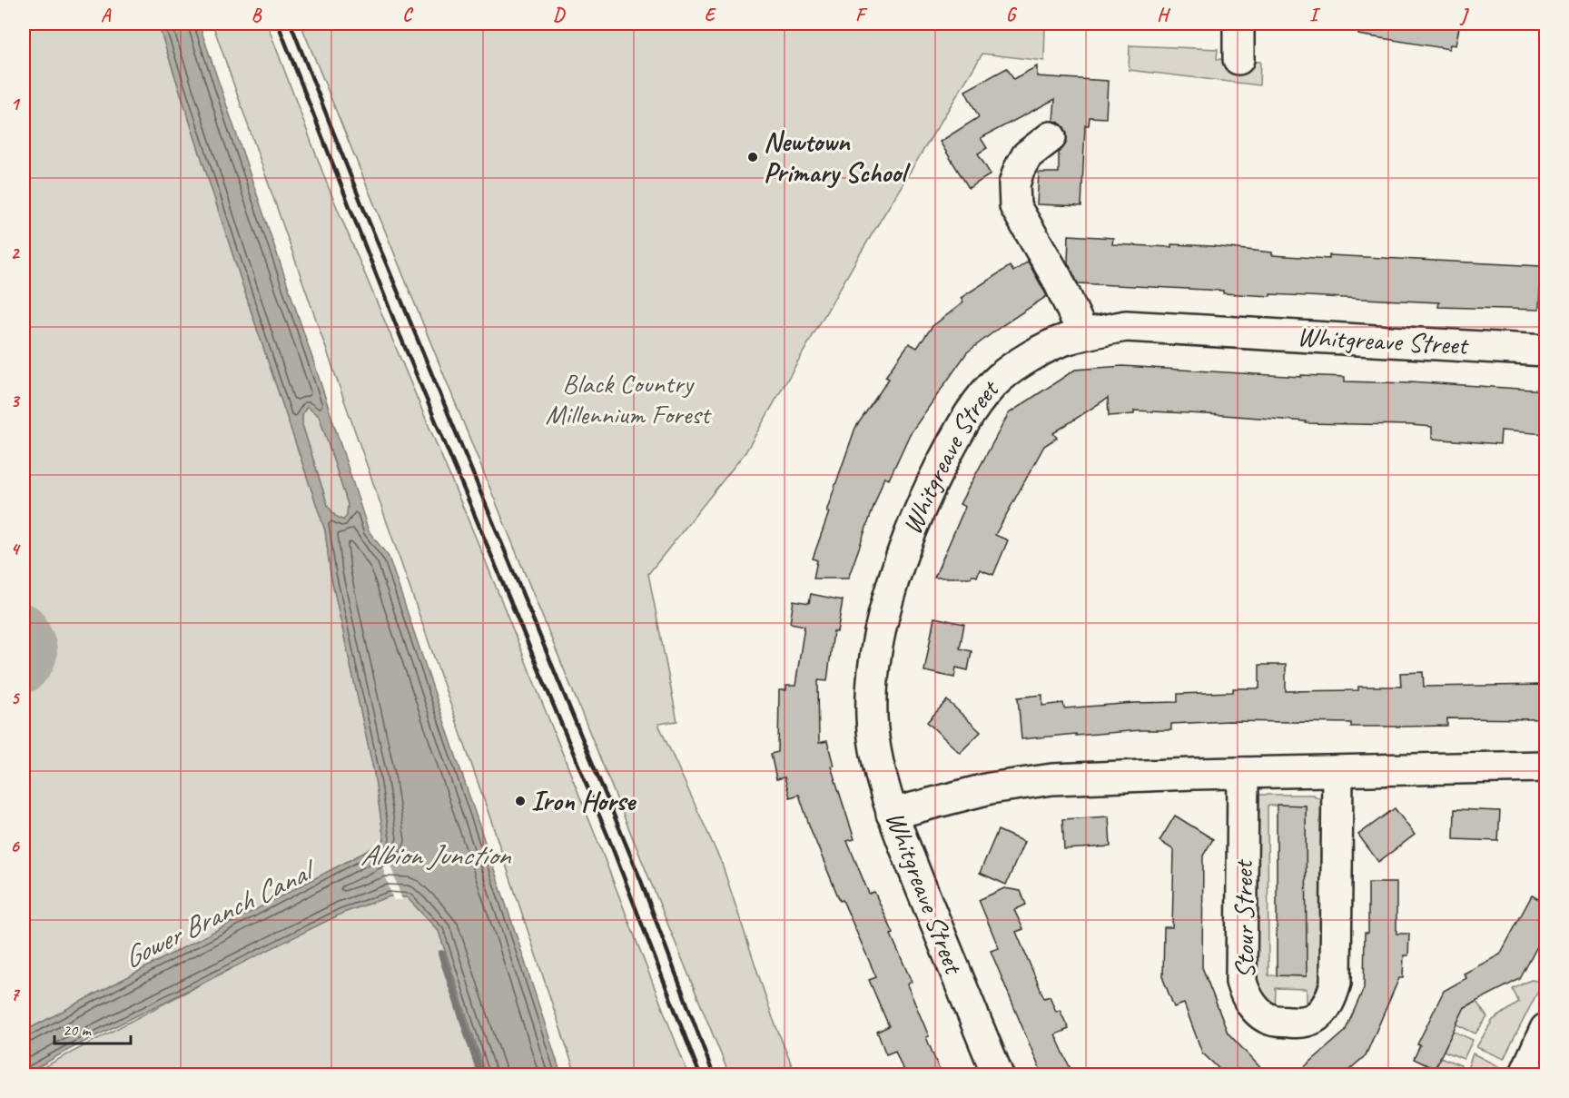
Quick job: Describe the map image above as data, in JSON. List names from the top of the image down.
{
  "streets": {
    "street": ["Whitgreave Street", "Stour Street"]
  },
  "water": ["Albion Junction", "Gower Branch Canal"],
  "parks": ["Black Country Millennium Forest"],
  "places": ["Newtown Primary School", "Iron Horse"],
  "scale_bar": "20 m",
  "grid": {
    "columns": [
      "A",
      "B",
      "C",
      "D",
      "E",
      "F",
      "G",
      "H",
      "I",
      "J"
    ],
    "rows": [
      "1",
      "2",
      "3",
      "4",
      "5",
      "6",
      "7"
    ]
  }
}
